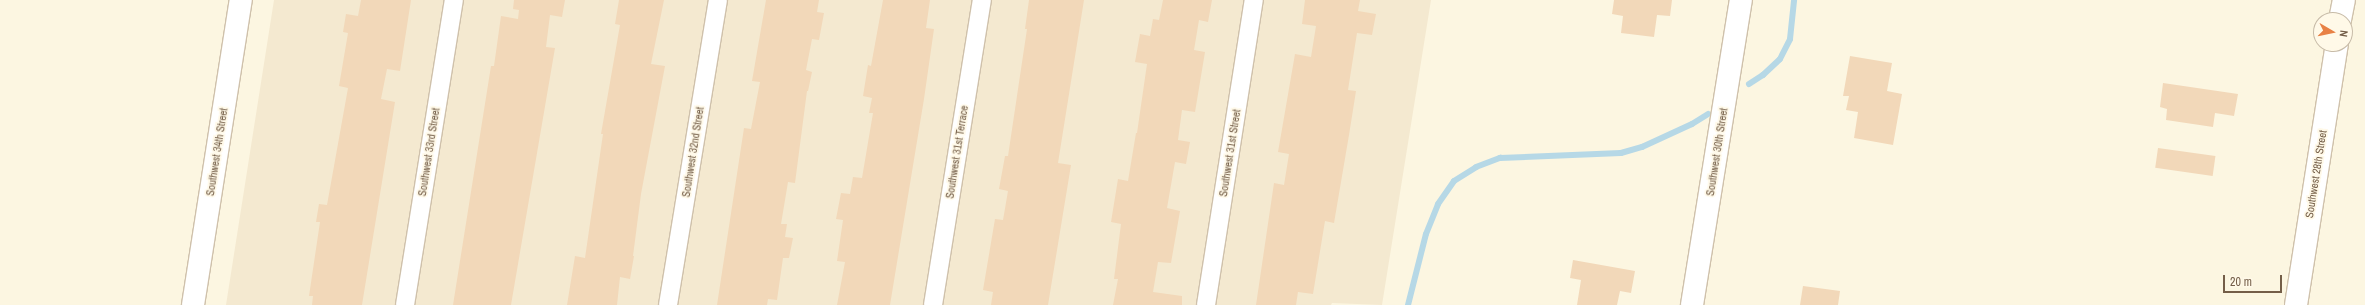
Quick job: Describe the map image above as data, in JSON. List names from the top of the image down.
{
  "streets": {
    "street": [
      "Southwest 34th Street",
      "Southwest 33rd Street",
      "Southwest 32nd Street",
      "Southwest 31st Terrace",
      "Southwest 30th Street",
      "Southwest 31st Street",
      "Southwest 28th Street"
    ]
  },
  "scale_bar": "20 m",
  "north": "right"
}
